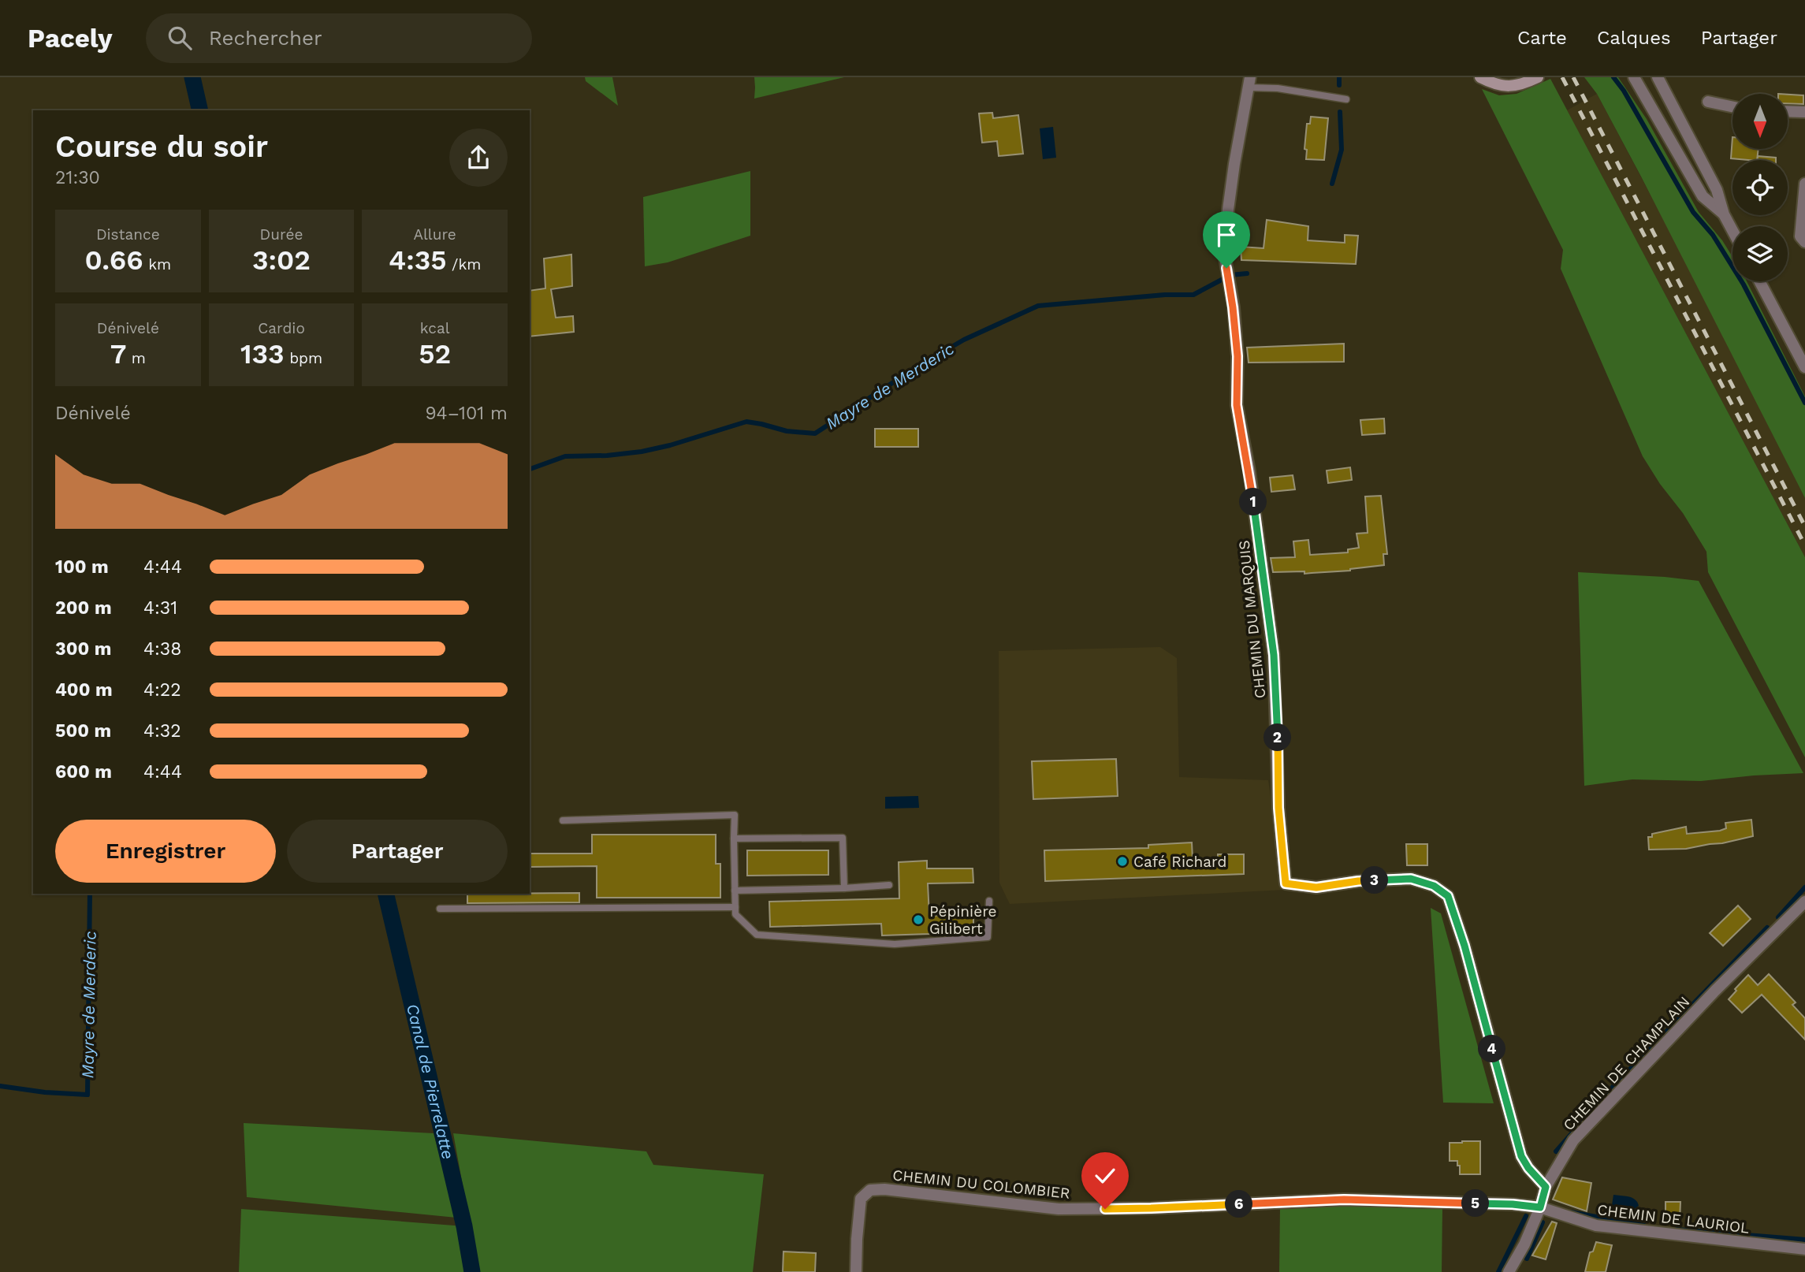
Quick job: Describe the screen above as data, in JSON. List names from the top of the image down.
{
  "streets": {
    "street": [
      "CHEMIN DU MARQUIS",
      "CHEMIN DE CHAMPLAIN",
      "CHEMIN DU COLOMBIER",
      "CHEMIN DE LAURIOL"
    ]
  },
  "crossings": [
    ["CHEMIN DU MARQUIS", "CHEMIN DE CHAMPLAIN"],
    ["CHEMIN DE CHAMPLAIN", "CHEMIN DU COLOMBIER"],
    ["CHEMIN DE CHAMPLAIN", "CHEMIN DE LAURIOL"],
    ["CHEMIN DU COLOMBIER", "CHEMIN DE LAURIOL"]
  ],
  "water": ["Mayre de Merderic", "Canal de Pierrelatte"],
  "places": ["Café Richard", "Pépinière Gilibert"],
  "north": "bottom",
  "page": {
    "header": "Pacely",
    "search": "Rechercher",
    "nav": ["Carte", "Calques", "Partager"],
    "heading": ["Course du soir", "21:30"],
    "stats": [
      ["Distance", "0.66 km"],
      ["Durée", "3:02"],
      ["Allure", "4:35 /km"],
      ["Dénivelé", "7 m"],
      ["Cardio", "133 bpm"],
      ["kcal", "52"]
    ],
    "chart": ["Dénivelé", "94–101 m"],
    "pins": [
      "1",
      "2",
      "3",
      "4",
      "5",
      "6"
    ],
    "list": [
      {
        "name": "100 m",
        "note": "4:44"
      },
      {
        "name": "200 m",
        "note": "4:31"
      },
      {
        "name": "300 m",
        "note": "4:38"
      },
      {
        "name": "400 m",
        "note": "4:22"
      },
      {
        "name": "500 m",
        "note": "4:32"
      },
      {
        "name": "600 m",
        "note": "4:44"
      }
    ],
    "buttons": ["Enregistrer", "Partager"]
  }
}
